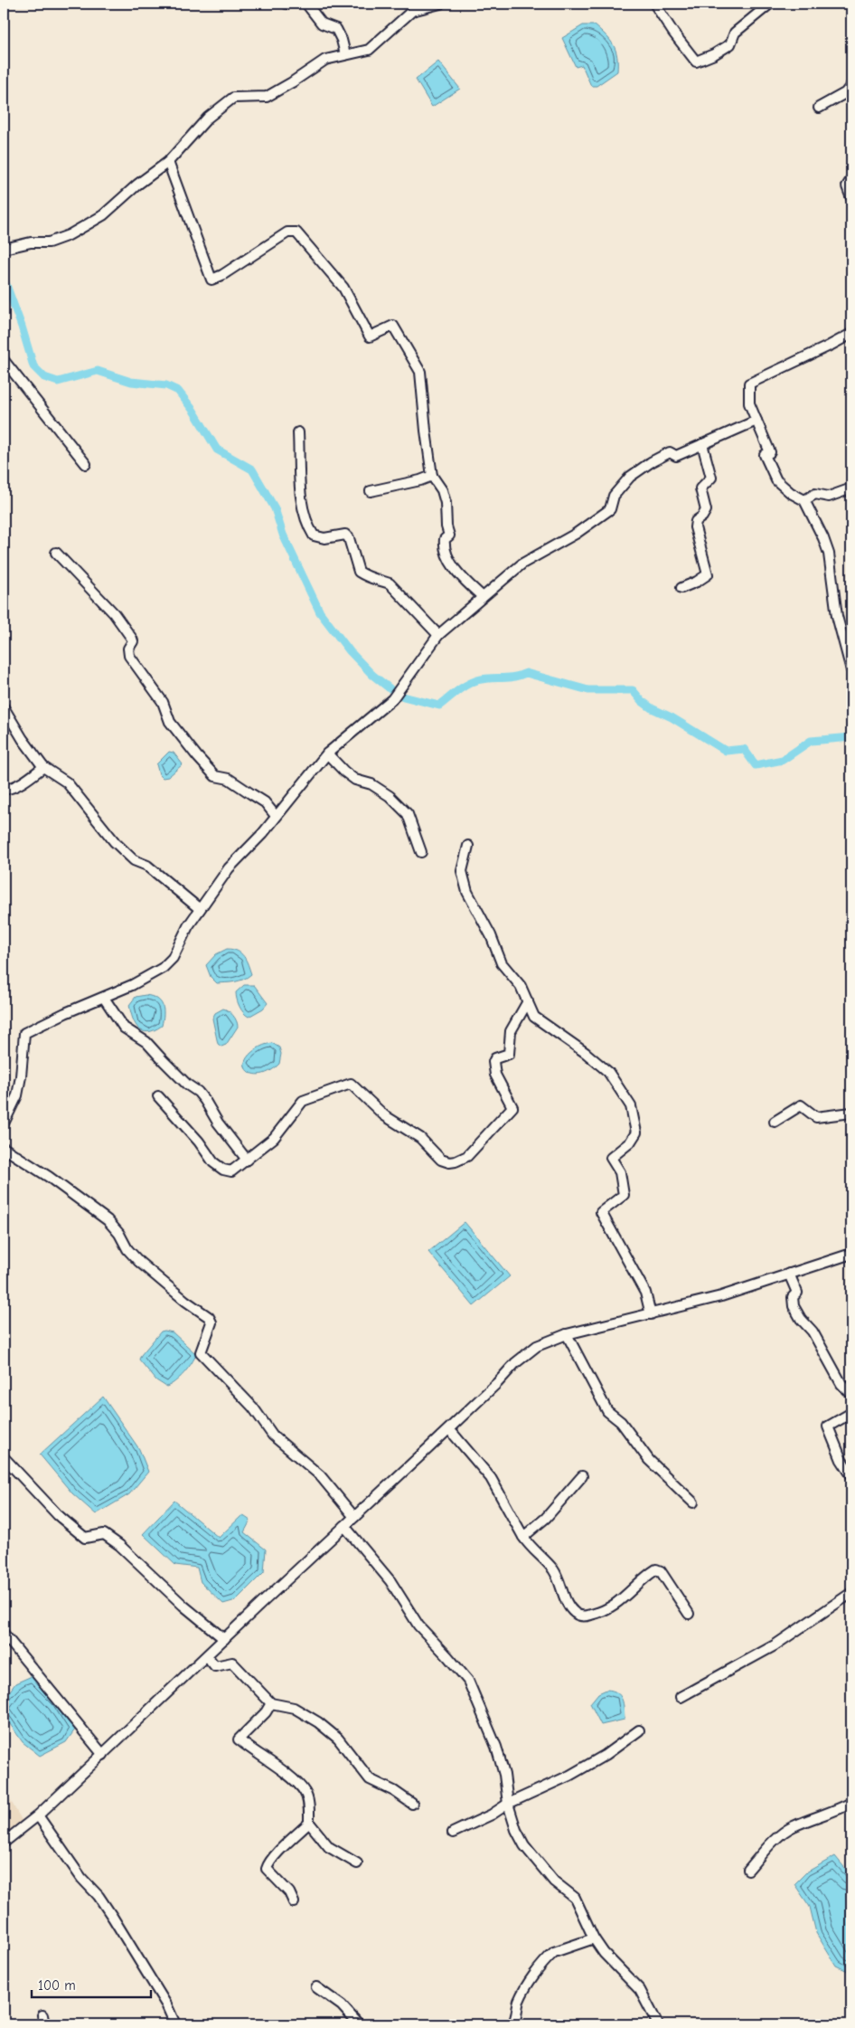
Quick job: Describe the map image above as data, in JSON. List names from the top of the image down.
{
  "scale_bar": "100 m"
}
